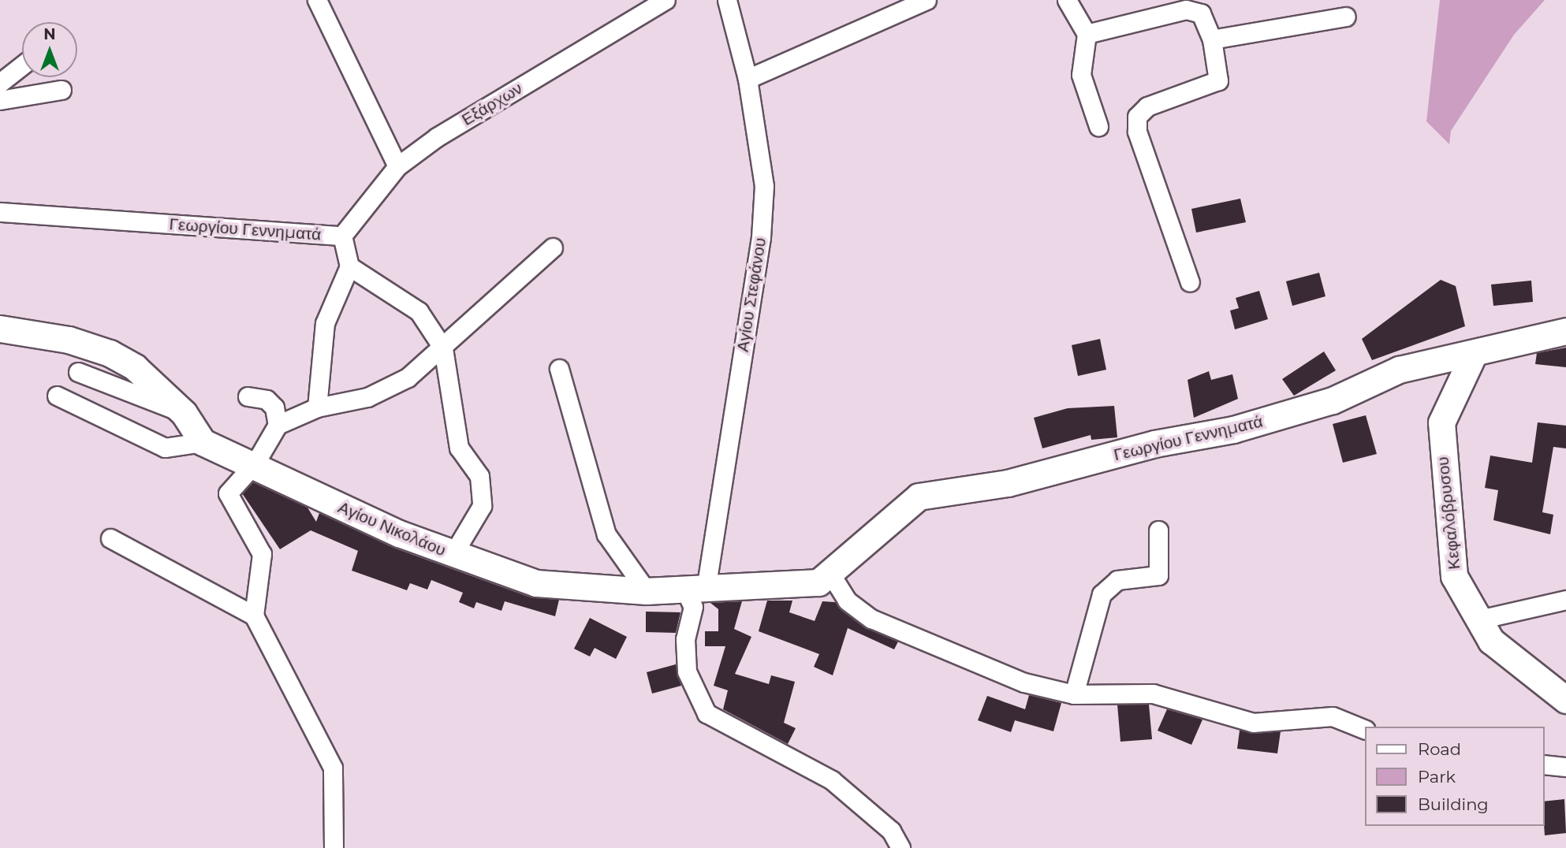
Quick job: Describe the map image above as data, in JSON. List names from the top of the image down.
{
  "streets": {
    "street": [
      "Εξάρχων",
      "Γεωργίου Γεννηματά",
      "Αγίου Στεφάνου",
      "Κεφαλόβρυσου",
      "Αγίου Νικολάου"
    ]
  },
  "crossings": [
    ["Εξάρχων", "Γεωργίου Γεννηματά"],
    ["Γεωργίου Γεννηματά", "Κεφαλόβρυσου"],
    ["Γεωργίου Γεννηματά", "Αγίου Νικολάου"],
    ["Αγίου Στεφάνου", "Αγίου Νικολάου"]
  ],
  "legend": ["Road", "Park", "Building"],
  "north": "top"
}
